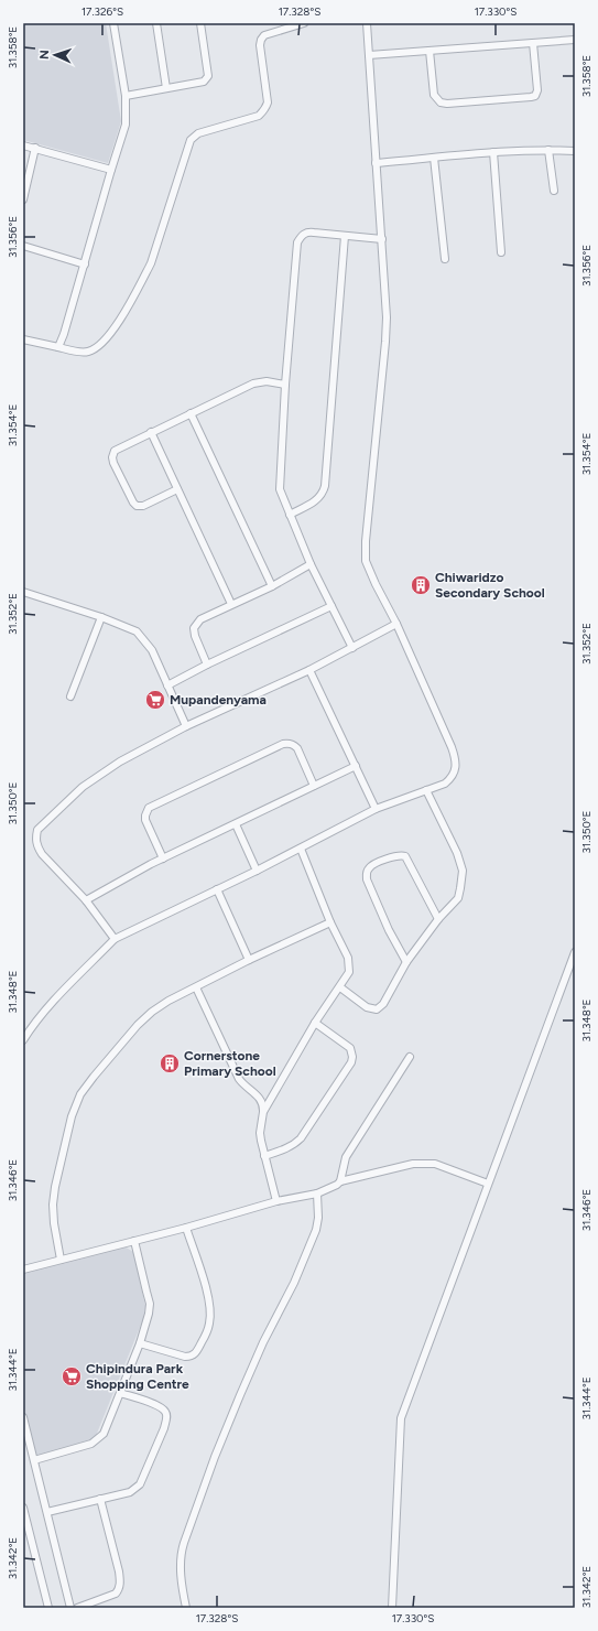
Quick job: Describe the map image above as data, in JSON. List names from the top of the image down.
{
  "places": {
    "building": ["Chiwaridzo Secondary School", "Cornerstone Primary School"],
    "supermarket": ["Mupandenyama", "Chipindura Park Shopping Centre"]
  },
  "north": "left",
  "coordinates": [
    "17.326°S",
    "17.328°S",
    "17.330°S",
    "31.358°E",
    "31.356°E",
    "31.354°E",
    "31.352°E",
    "31.350°E",
    "31.348°E",
    "31.346°E",
    "31.344°E",
    "31.342°E"
  ]
}
